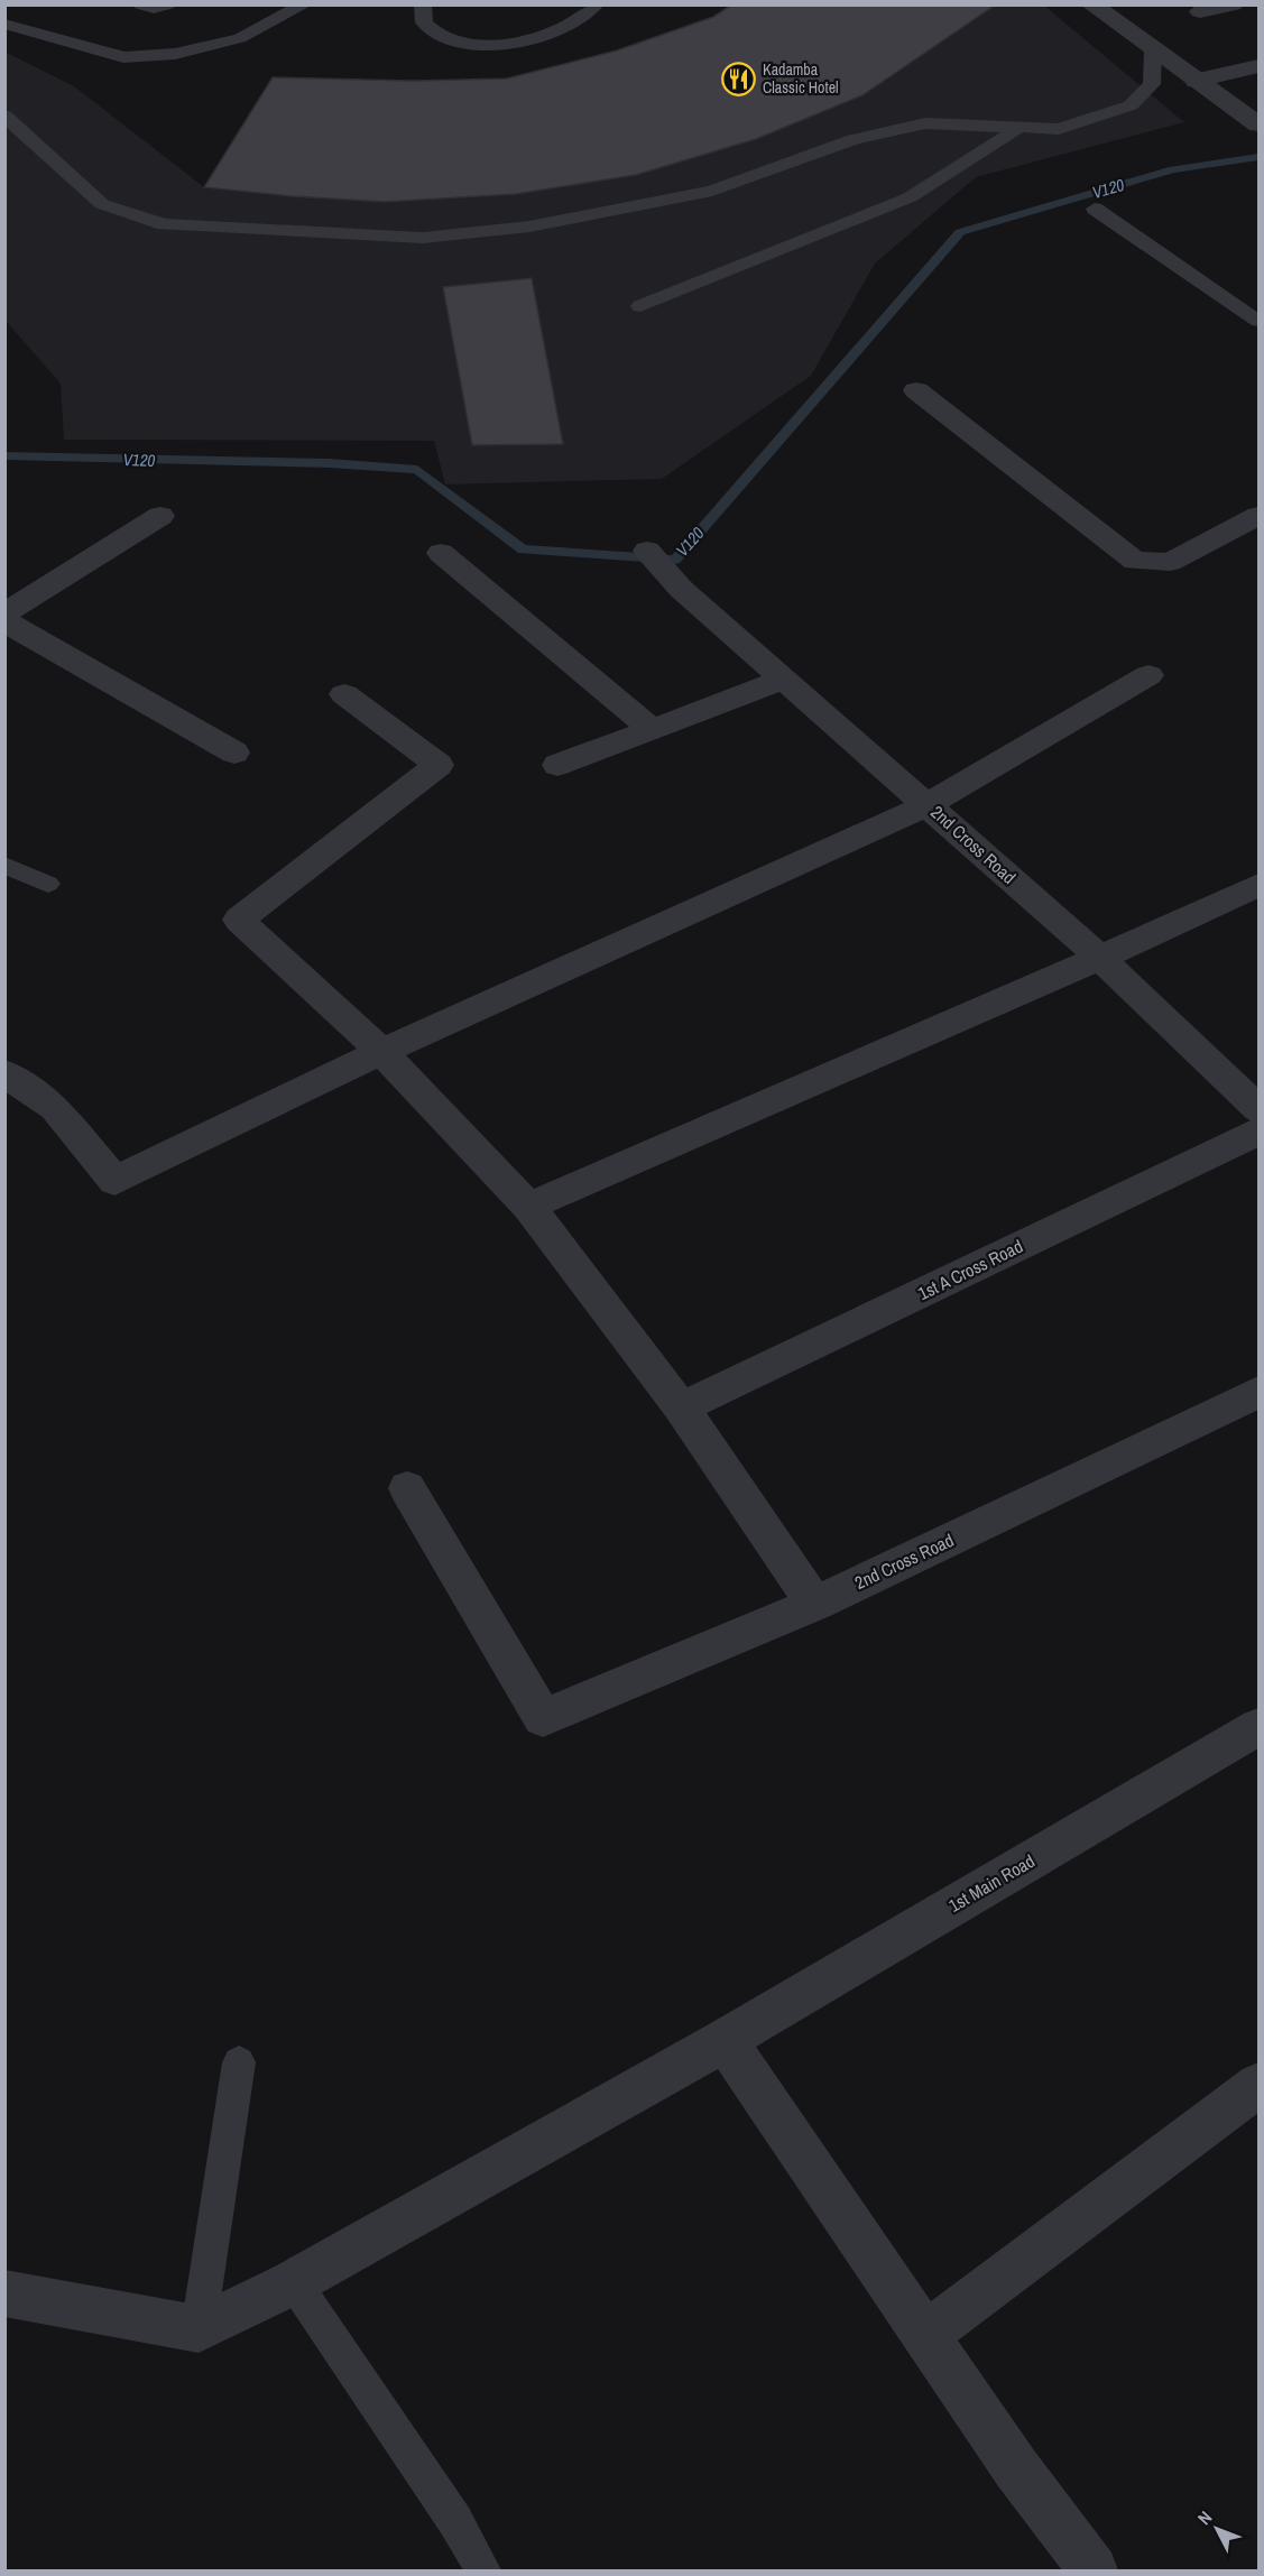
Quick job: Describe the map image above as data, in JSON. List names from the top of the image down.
{
  "streets": {
    "street": ["2nd Cross Road", "1st A Cross Road", "1st Main Road"]
  },
  "water": ["V120"],
  "places": {
    "restaurant": ["Kadamba Classic Hotel"]
  },
  "north": "top left"
}
